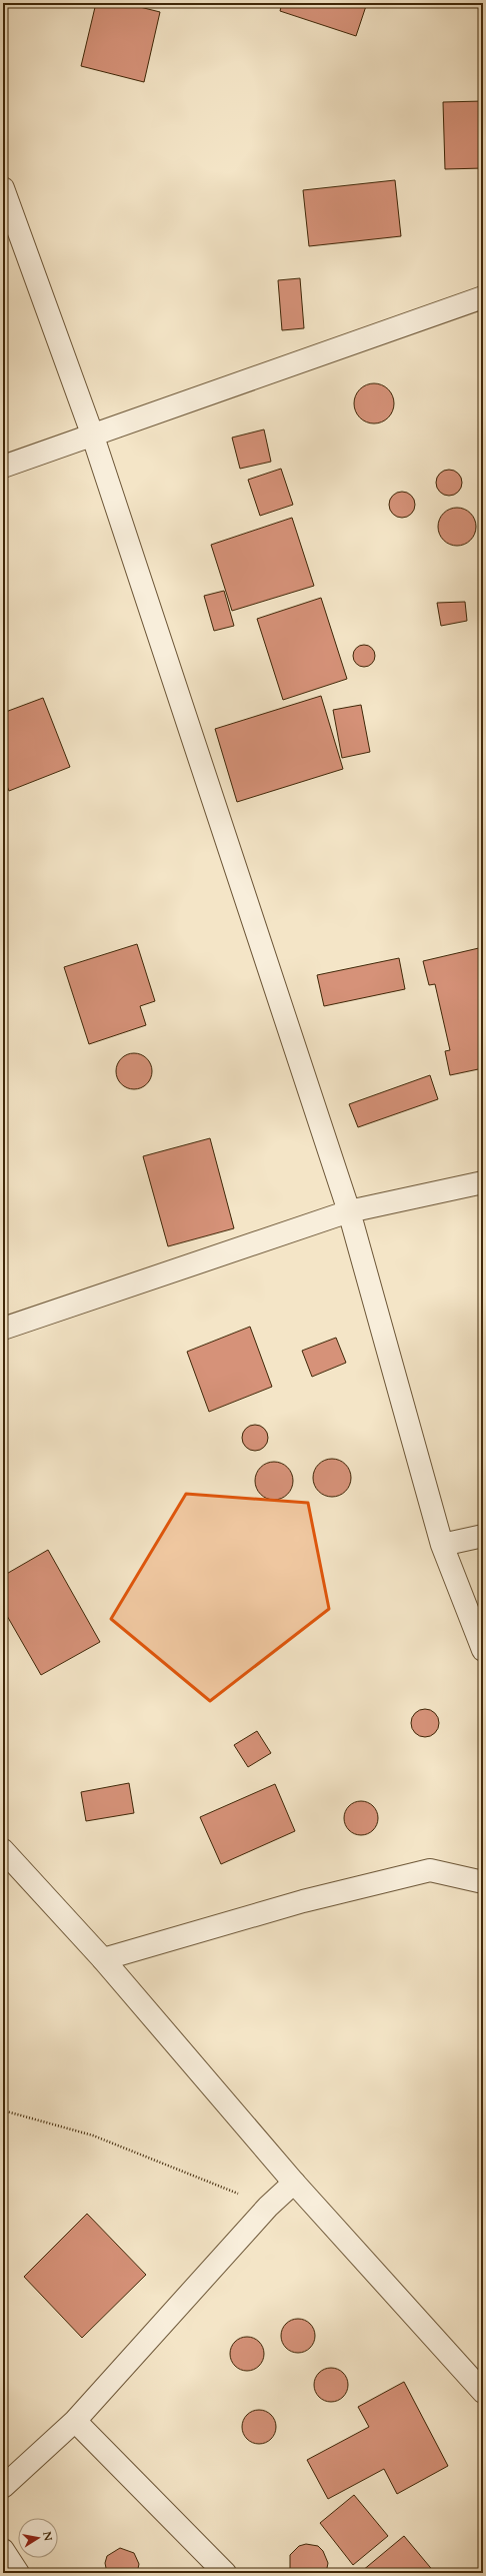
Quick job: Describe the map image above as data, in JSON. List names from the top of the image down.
{
  "north": "right"
}
